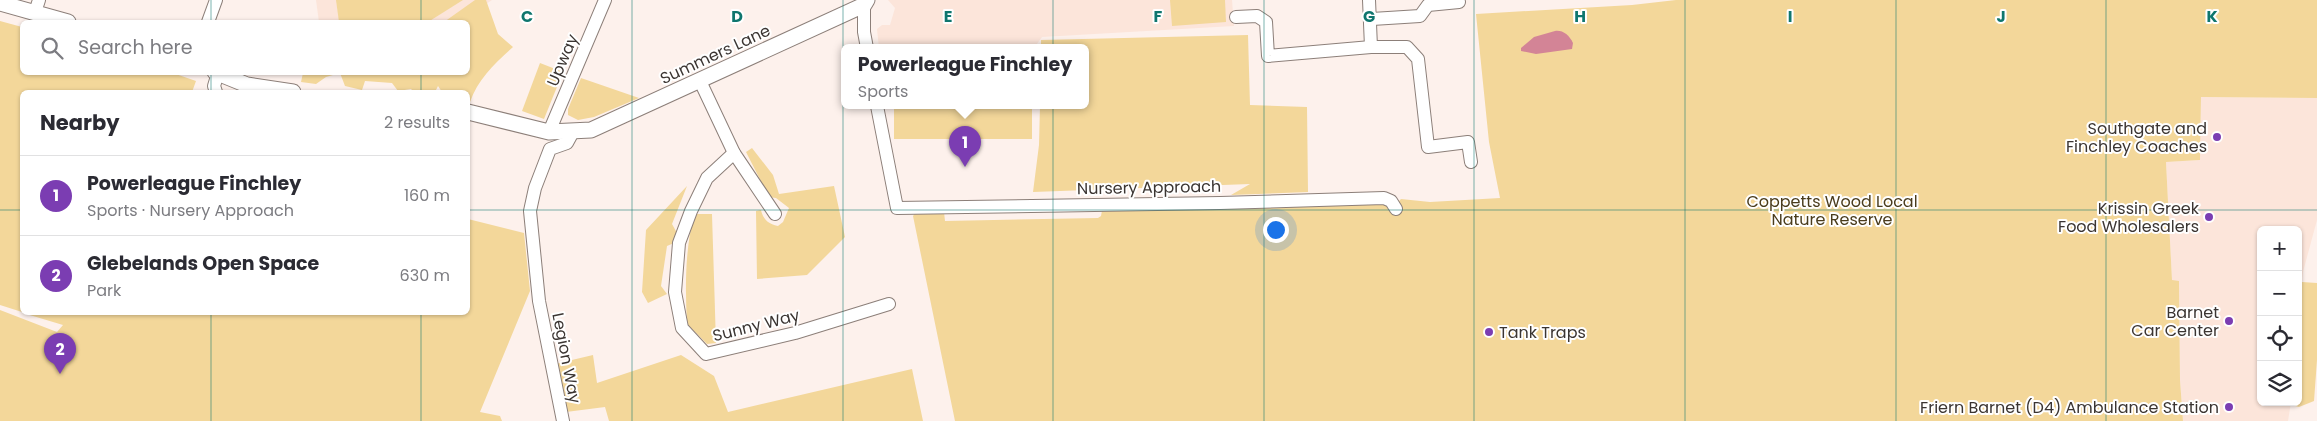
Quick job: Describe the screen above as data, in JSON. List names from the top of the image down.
{
  "streets": {
    "street": [
      "Summers Lane",
      "Upway",
      "Nursery Approach",
      "Sunny Way",
      "Legion Way"
    ]
  },
  "crossings": [
    ["Summers Lane", "Upway"],
    ["Summers Lane", "Legion Way"]
  ],
  "parks": ["Coppetts Wood Local Nature Reserve"],
  "places": [
    "Southgate and Finchley Coaches",
    "Krissin Greek Food Wholesalers",
    "Barnet Car Center",
    "Tank Traps",
    "Friern Barnet (D4) Ambulance Station"
  ],
  "page": {
    "search": "Search here",
    "popup": ["Powerleague Finchley", "Sports"],
    "heading": ["Nearby", "2 results"],
    "pins": ["1", "2"],
    "list": [
      {
        "mark": "1",
        "name": "Powerleague Finchley",
        "note": "Sports · Nursery Approach",
        "value": "160 m"
      },
      {
        "mark": "2",
        "name": "Glebelands Open Space",
        "note": "Park",
        "value": "630 m"
      }
    ],
    "map_buttons": ["+", "−"]
  },
  "grid": {
    "columns": [
      "C",
      "D",
      "E",
      "F",
      "G",
      "H",
      "I",
      "J",
      "K"
    ]
  }
}
